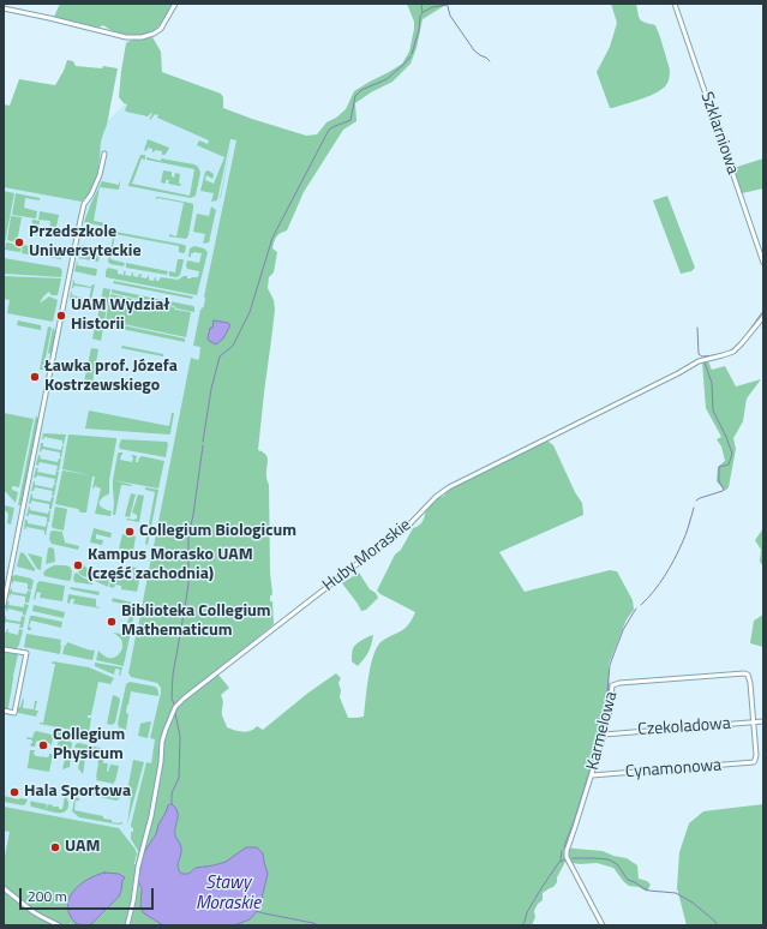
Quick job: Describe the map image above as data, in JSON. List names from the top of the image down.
{
  "streets": {
    "street": [
      "Szklarniowa",
      "Huby Moraskie",
      "Czekoladowa",
      "Karmelowa",
      "Cynamonowa"
    ]
  },
  "crossings": [
    ["Czekoladowa", "Karmelowa"],
    ["Czekoladowa", "Cynamonowa"],
    ["Karmelowa", "Cynamonowa"]
  ],
  "water": ["Stawy Moraskie"],
  "places": [
    "Przedszkole Uniwersyteckie",
    "UAM Wydział Historii",
    "Ławka prof. Józefa Kostrzewskiego",
    "Collegium Biologicum",
    "Kampus Morasko UAM (część zachodnia)",
    "Biblioteka Collegium Mathematicum",
    "Collegium Physicum",
    "Hala Sportowa",
    "UAM"
  ],
  "scale_bar": "200 m"
}
